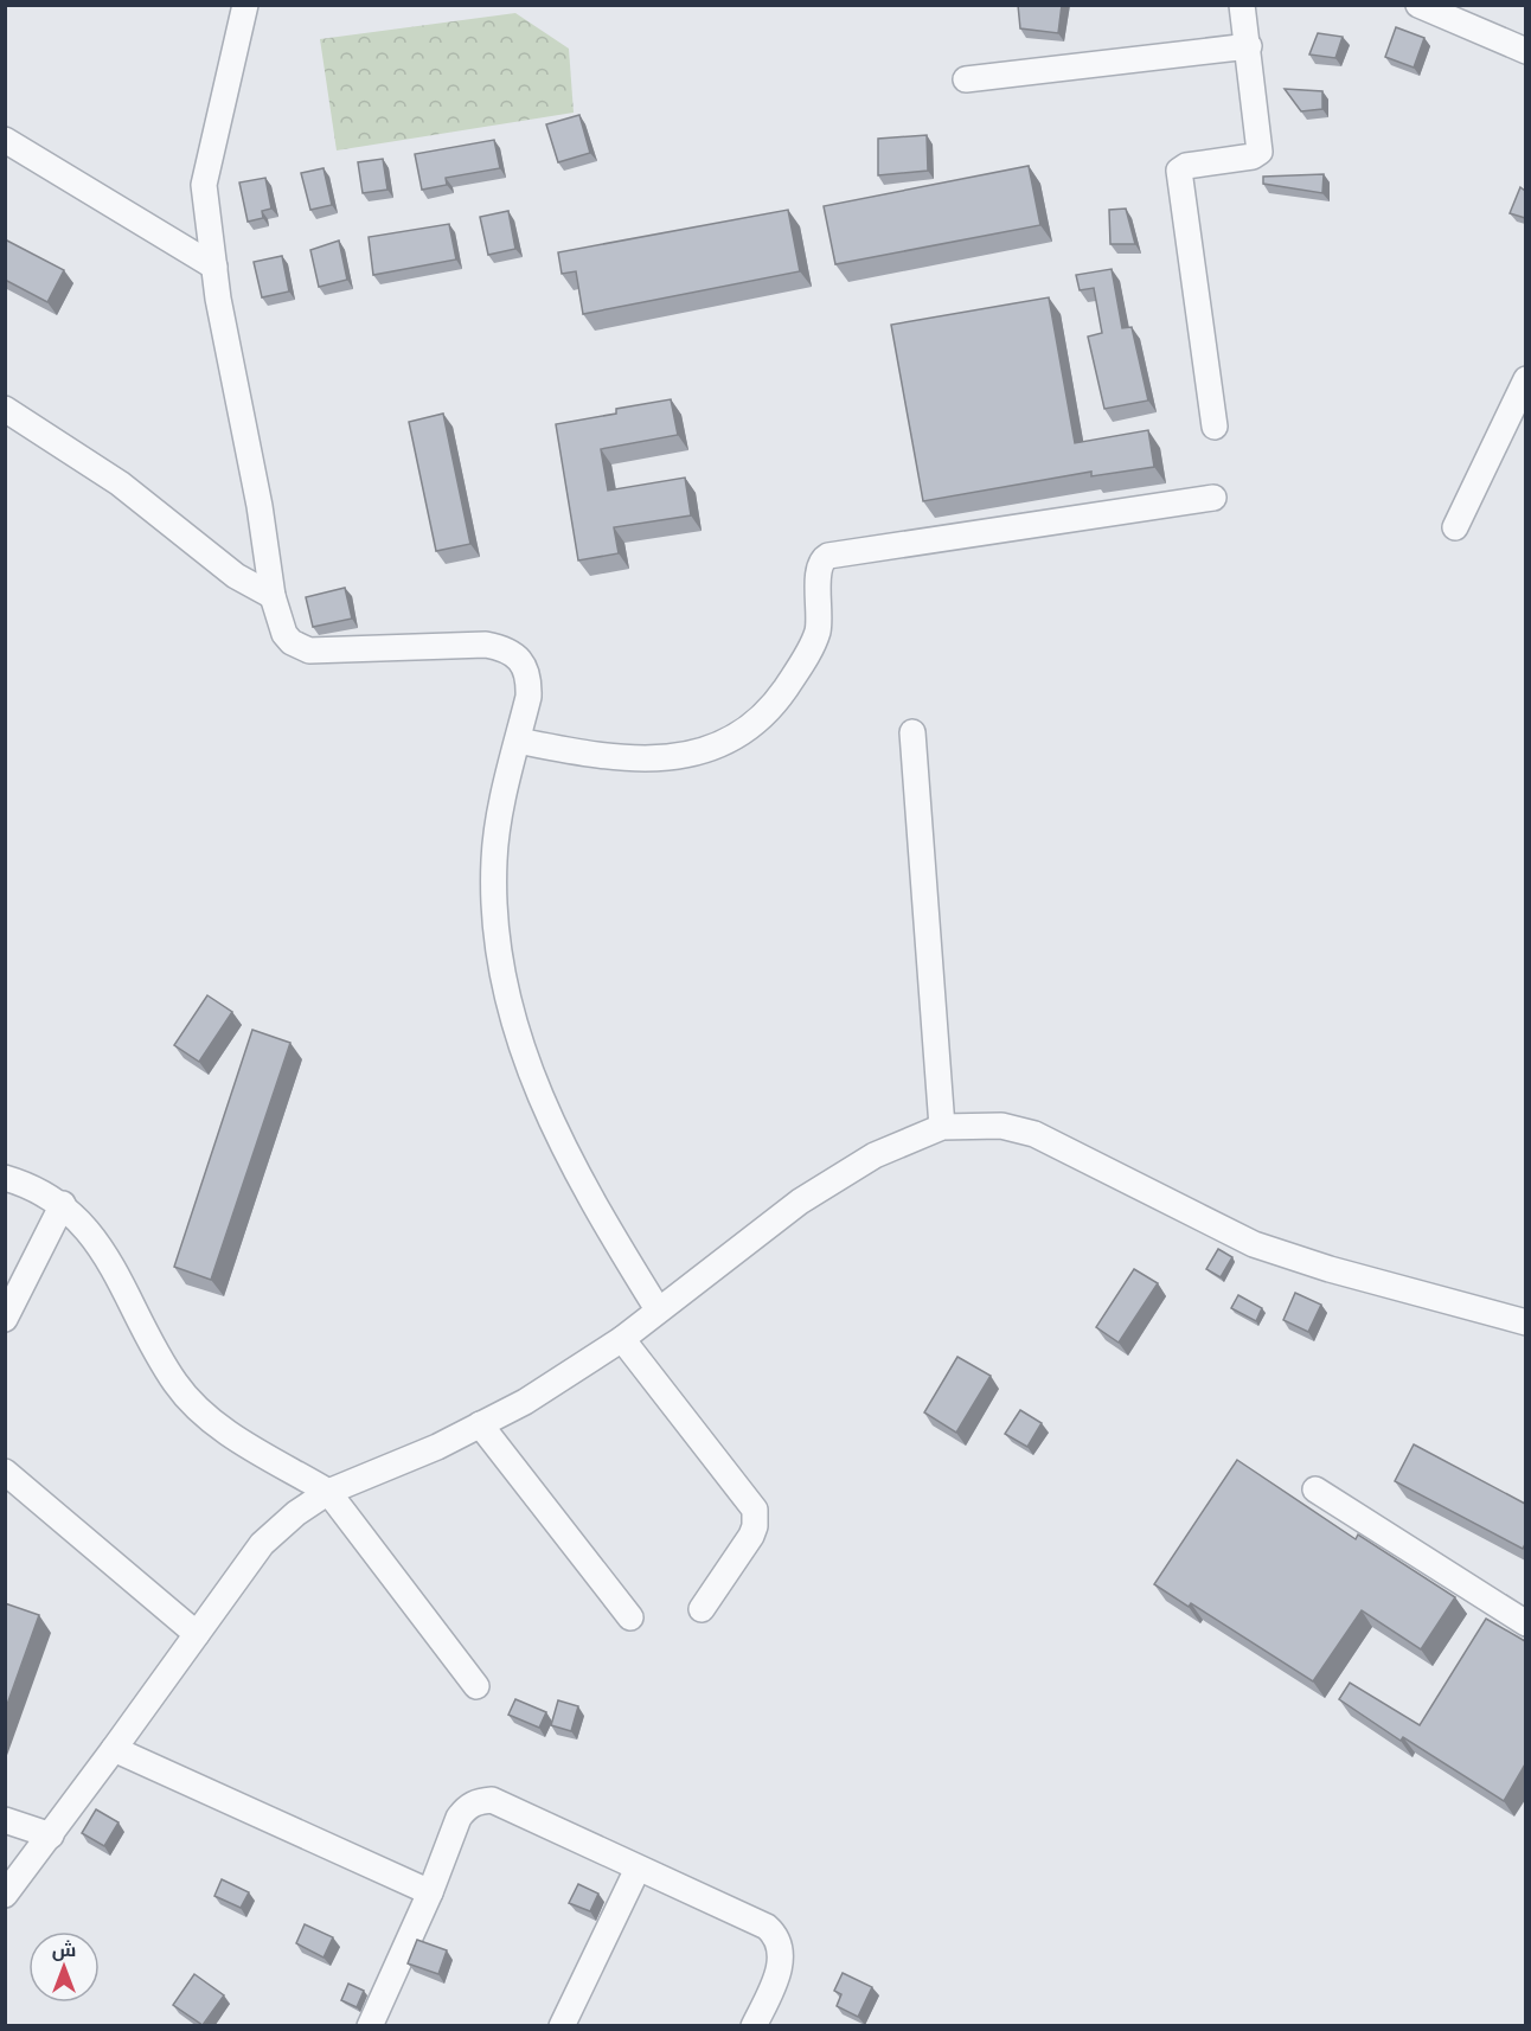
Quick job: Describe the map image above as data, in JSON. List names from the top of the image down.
{
  "north": "top"
}
